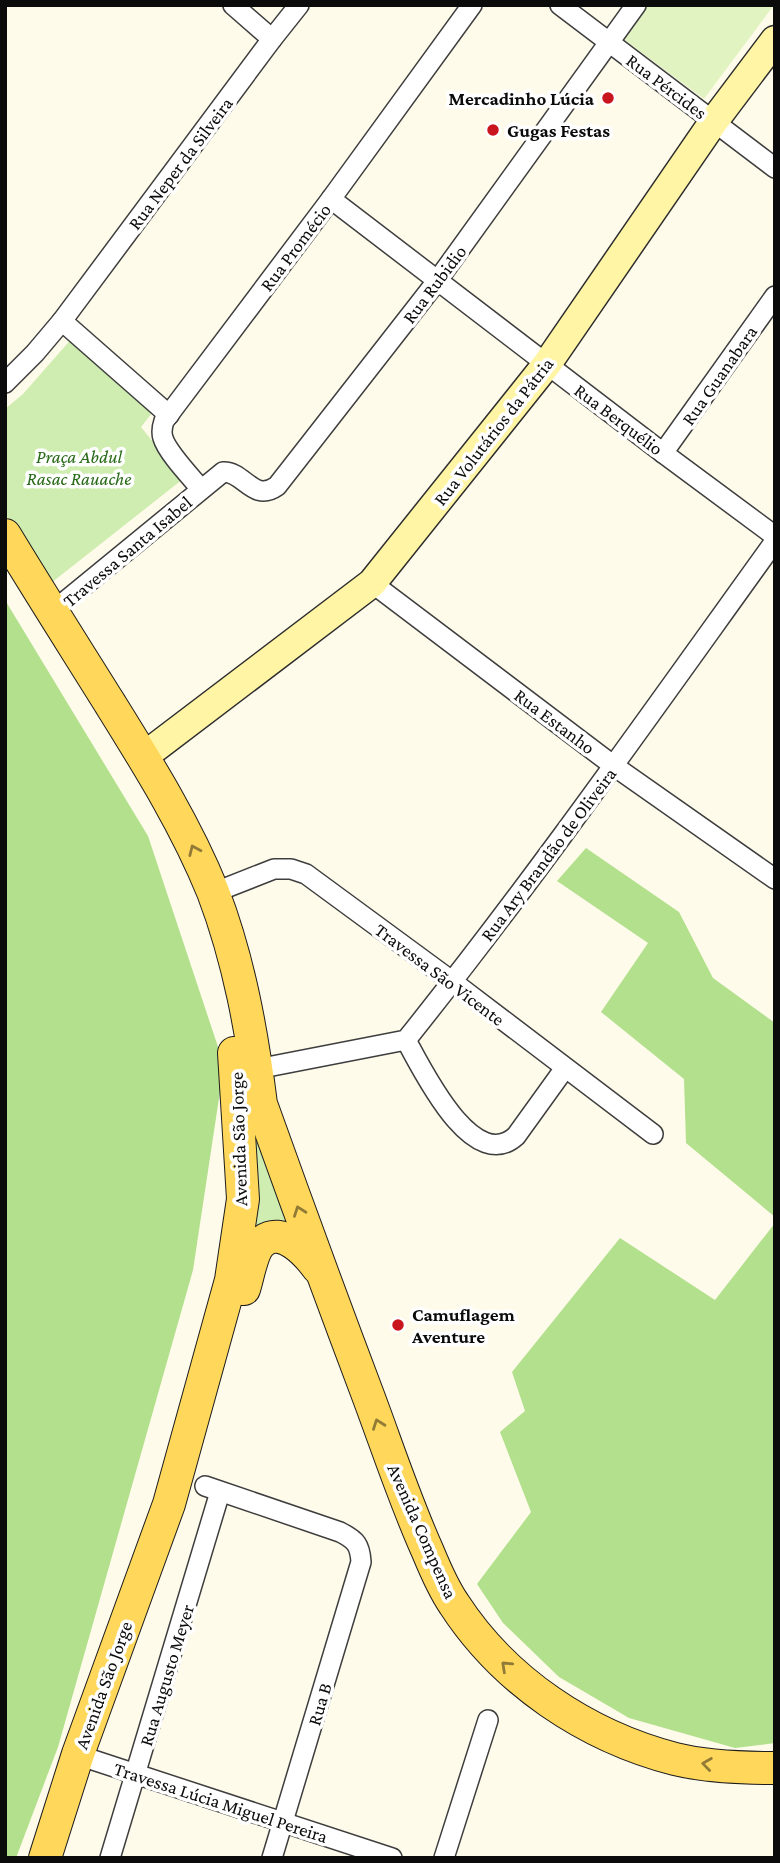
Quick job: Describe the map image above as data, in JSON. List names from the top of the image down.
{
  "streets": {
    "main road": ["Avenida São Jorge", "Avenida Compensa"],
    "street": [
      "Rua Pércides",
      "Rua Neper da Silveira",
      "Rua Promécio",
      "Rua Rubidio",
      "Rua Guanabara",
      "Rua Berquélio",
      "Rua Volutários da Pátria",
      "Travessa Santa Isabel",
      "Rua Estanho",
      "Rua Ary Brandão de Oliveira",
      "Travessa São Vicente",
      "Rua Augusto Meyer",
      "Rua B",
      "Travessa Lúcia Miguel Pereira"
    ]
  },
  "crossings": [
    ["Rua Pércides", "Rua Rubidio"],
    ["Rua Pércides", "Rua Volutários da Pátria"],
    ["Rua Promécio", "Rua Berquélio"],
    ["Rua Rubidio", "Rua Berquélio"],
    ["Rua Rubidio", "Travessa Santa Isabel"],
    ["Rua Guanabara", "Rua Berquélio"],
    ["Rua Berquélio", "Rua Volutários da Pátria"],
    ["Rua Volutários da Pátria", "Rua Estanho"],
    ["Rua Volutários da Pátria", "Avenida São Jorge"],
    ["Travessa Santa Isabel", "Avenida São Jorge"],
    ["Rua Estanho", "Rua Ary Brandão de Oliveira"],
    ["Rua Ary Brandão de Oliveira", "Travessa São Vicente"],
    ["Travessa São Vicente", "Avenida São Jorge"],
    ["Avenida São Jorge", "Avenida Compensa"],
    ["Rua Augusto Meyer", "Rua B"],
    ["Rua Augusto Meyer", "Travessa Lúcia Miguel Pereira"],
    ["Rua B", "Travessa Lúcia Miguel Pereira"]
  ],
  "one_way": ["Avenida Compensa"],
  "parks": ["Praça Abdul Rasac Rauache"],
  "places": ["Mercadinho Lúcia", "Gugas Festas", "Camuflagem Aventure"]
}
